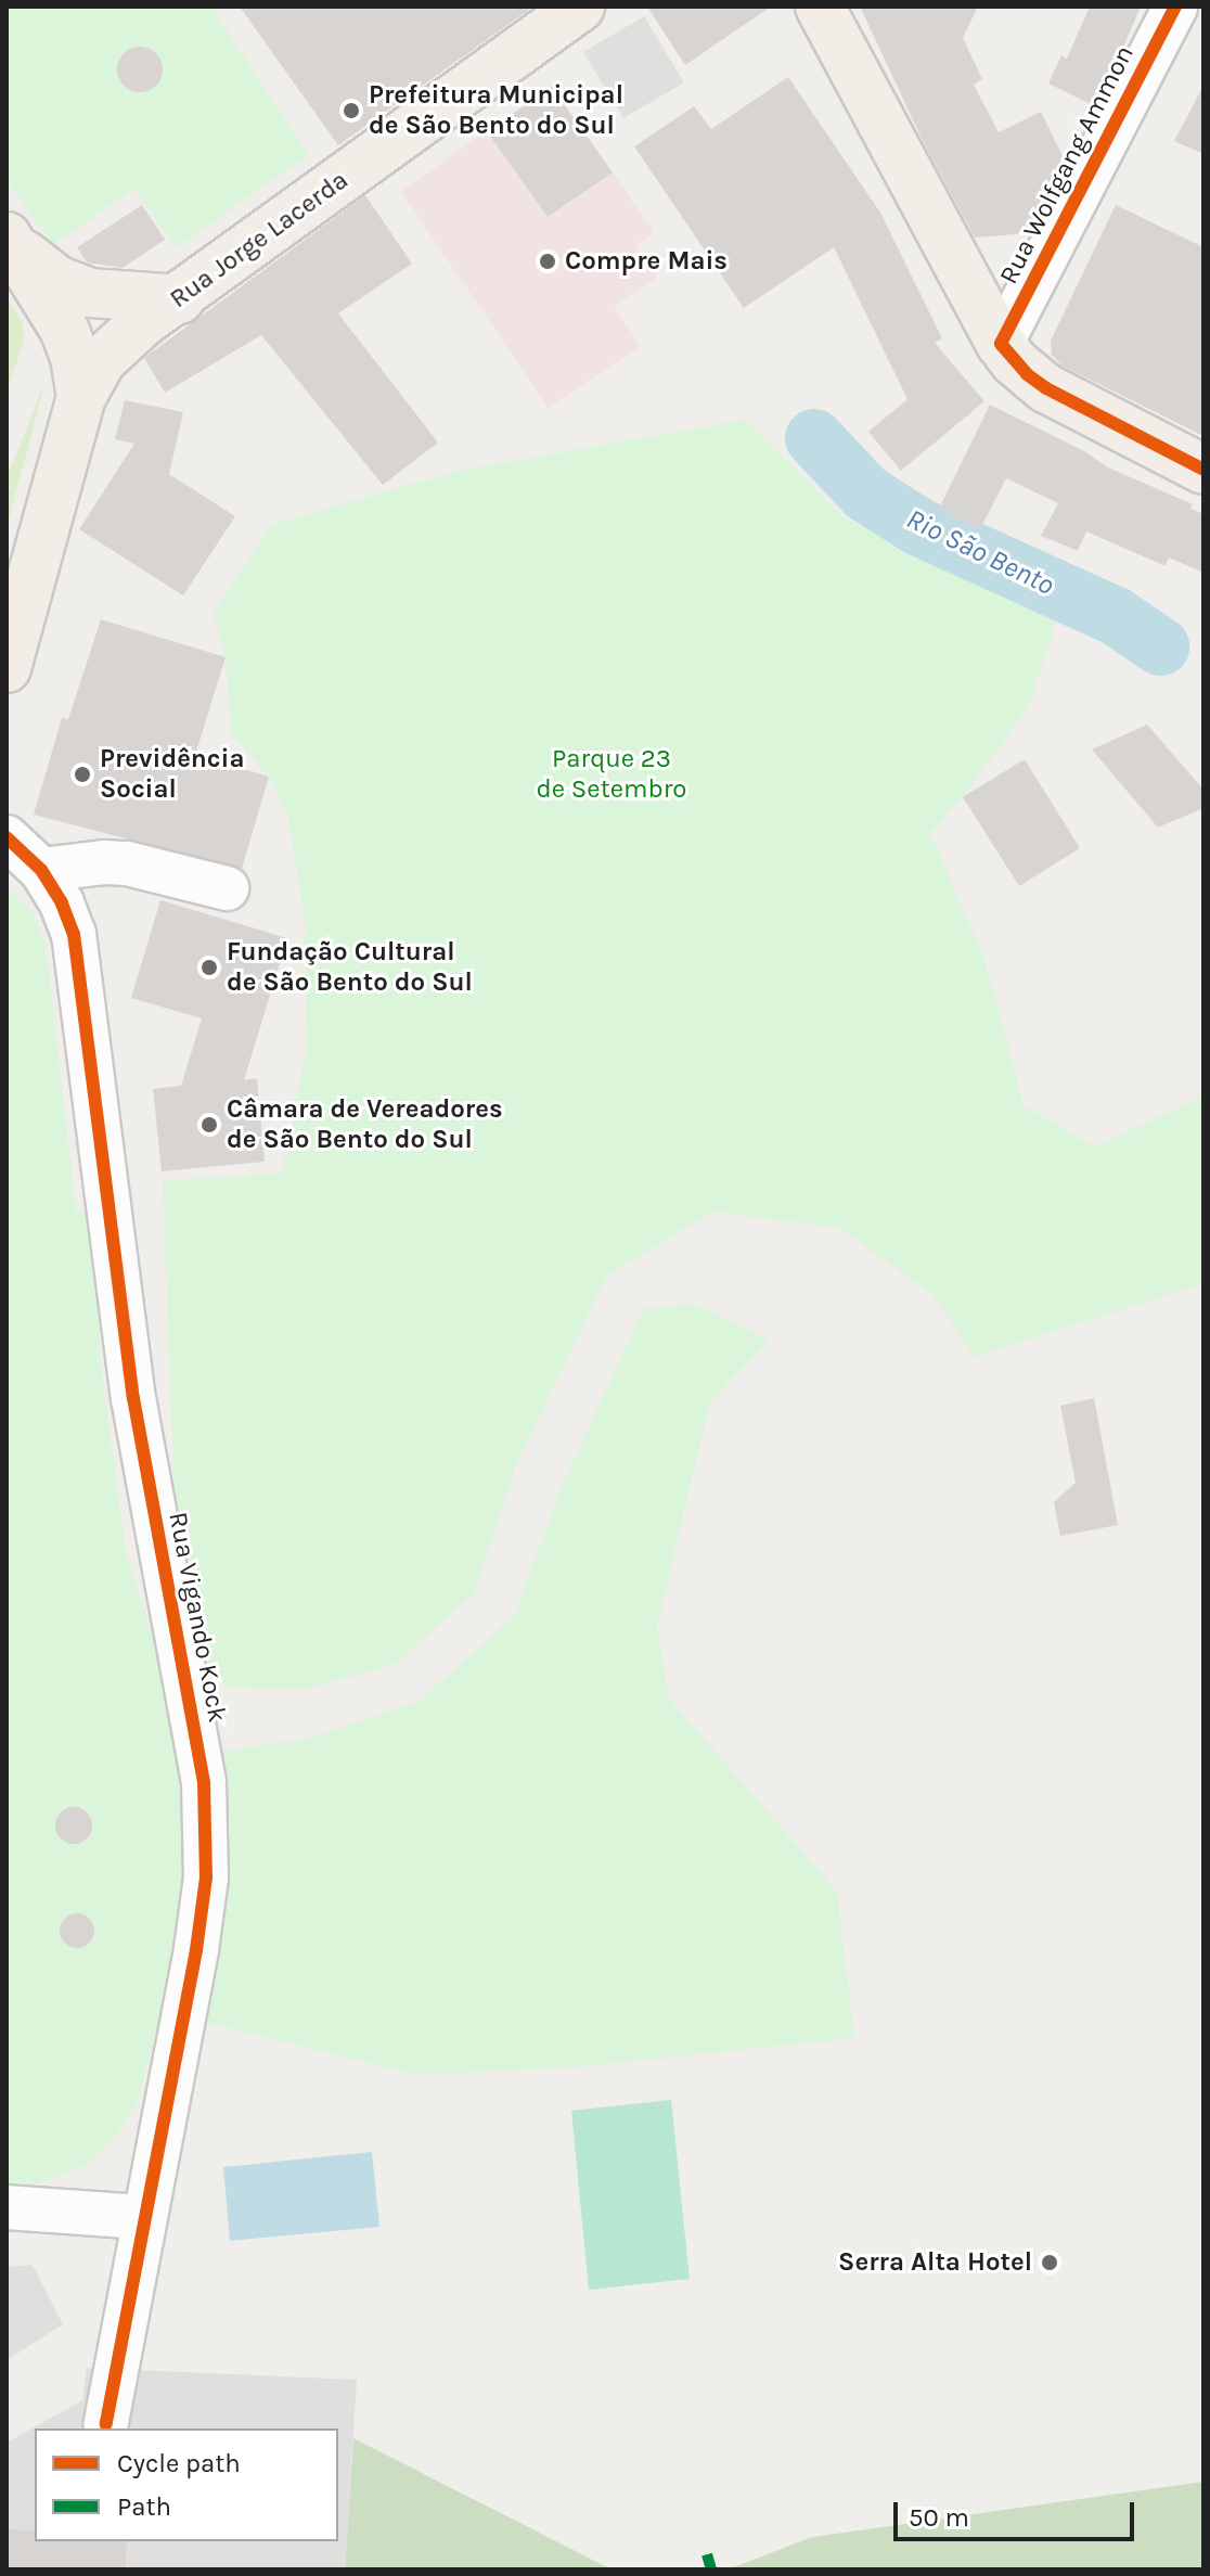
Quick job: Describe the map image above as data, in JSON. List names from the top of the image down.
{
  "streets": {
    "main road": ["Rua Jorge Lacerda"],
    "street": ["Rua Wolfgang Ammon", "Rua Vigando Kock"]
  },
  "water": ["Rio São Bento"],
  "parks": ["Parque 23 de Setembro"],
  "places": [
    "Prefeitura Municipal de São Bento do Sul",
    "Compre Mais",
    "Previdência Social",
    "Fundação Cultural de São Bento do Sul",
    "Câmara de Vereadores de São Bento do Sul",
    "Serra Alta Hotel"
  ],
  "legend": ["Cycle path", "Path"],
  "scale_bar": "50 m"
}
